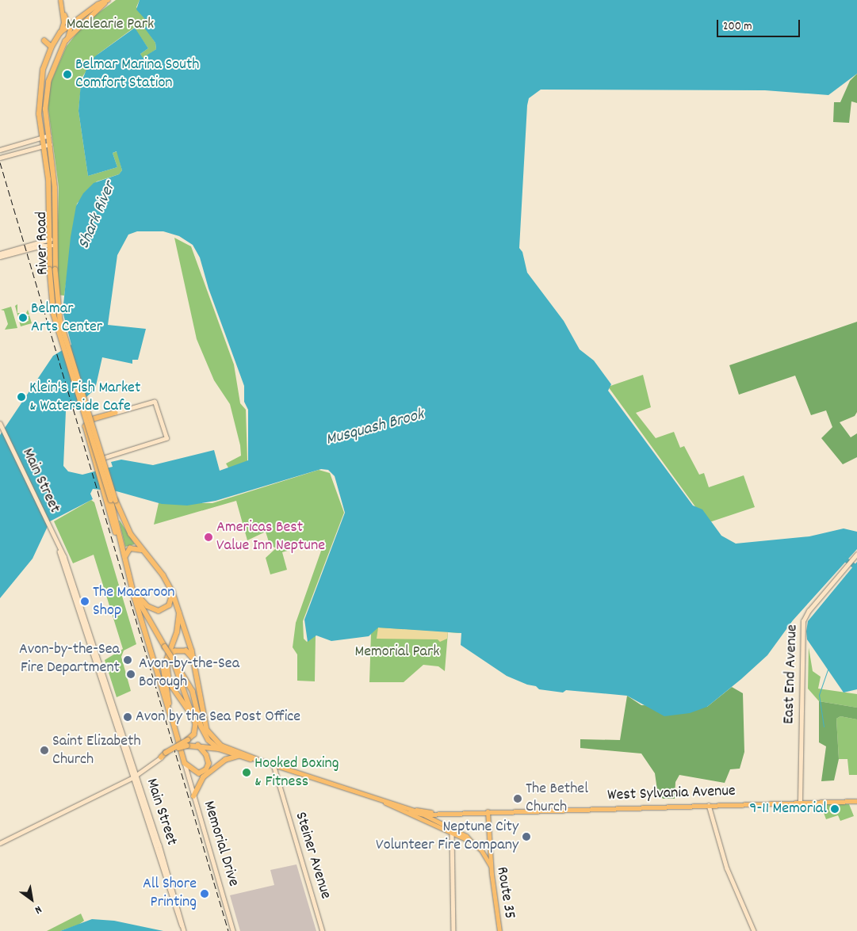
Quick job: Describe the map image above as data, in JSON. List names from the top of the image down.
{
  "streets": {
    "highway": ["River Road"],
    "main road": ["West Sylvania Avenue", "Route 35"],
    "street": [
      "Main Street",
      "East End Avenue",
      "Memorial Drive",
      "Steiner Avenue"
    ]
  },
  "crossings": [
    ["East End Avenue", "West Sylvania Avenue"]
  ],
  "water": ["Shark River", "Musquash Brook"],
  "parks": ["Maclearie Park", "Memorial Park"],
  "places": [
    "Belmar Marina South Comfort Station",
    "Belmar Arts Center",
    "Klein's Fish Market & Waterside Cafe",
    "Americas Best Value Inn Neptune",
    "The Macaroon Shop",
    "Avon-by-the-Sea Fire Department",
    "Avon-by-the-Sea Borough",
    "Avon by the Sea Post Office",
    "Saint Elizabeth Church",
    "Hooked Boxing & Fitness",
    "The Bethel Church",
    "9-11 Memorial",
    "Neptune City Volunteer Fire Company",
    "All Shore Printing"
  ],
  "scale_bar": "200 m",
  "north": "bottom right"
}
